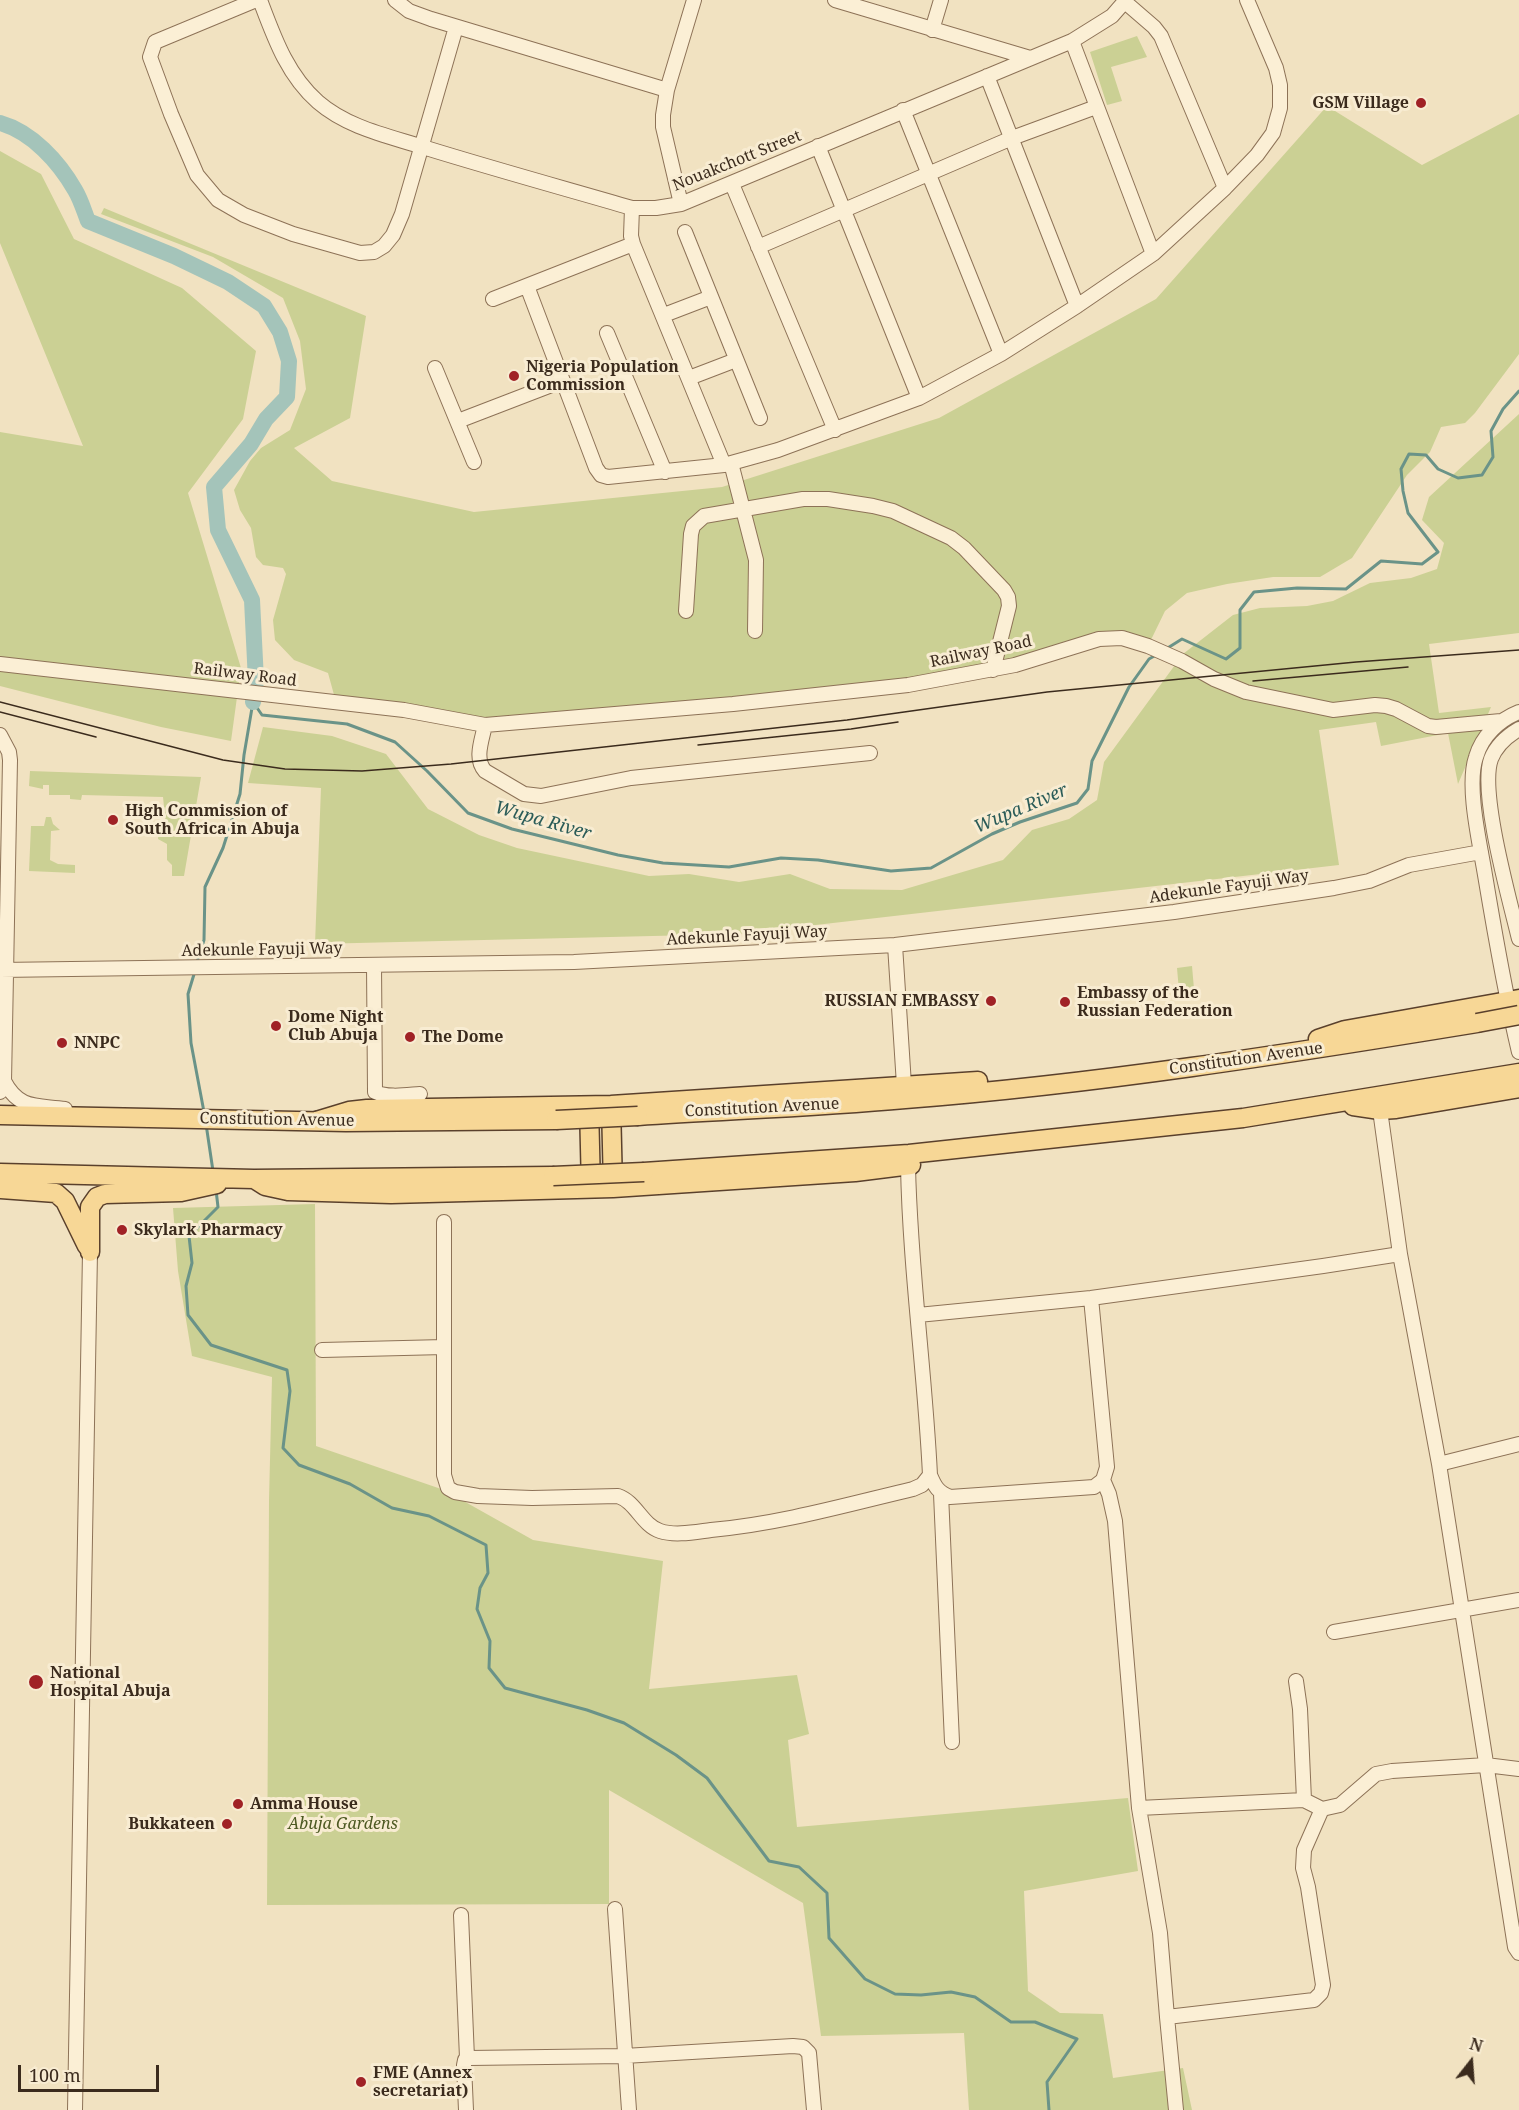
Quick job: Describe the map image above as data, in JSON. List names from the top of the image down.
{
  "streets": {
    "main road": ["Constitution Avenue"],
    "street": ["Nouakchott Street", "Railway Road", "Adekunle Fayuji Way"]
  },
  "water": ["Wupa River"],
  "parks": ["Abuja Gardens"],
  "places": [
    "GSM Village",
    "Nigeria Population Commission",
    "High Commission of South Africa in Abuja",
    "RUSSIAN EMBASSY",
    "Embassy of the Russian Federation",
    "Dome Night Club Abuja",
    "The Dome",
    "NNPC",
    "Skylark Pharmacy",
    "National Hospital Abuja",
    "Amma House",
    "Bukkateen",
    "FME (Annex secretariat)"
  ],
  "scale_bar": "100 m",
  "north": "top"
}
